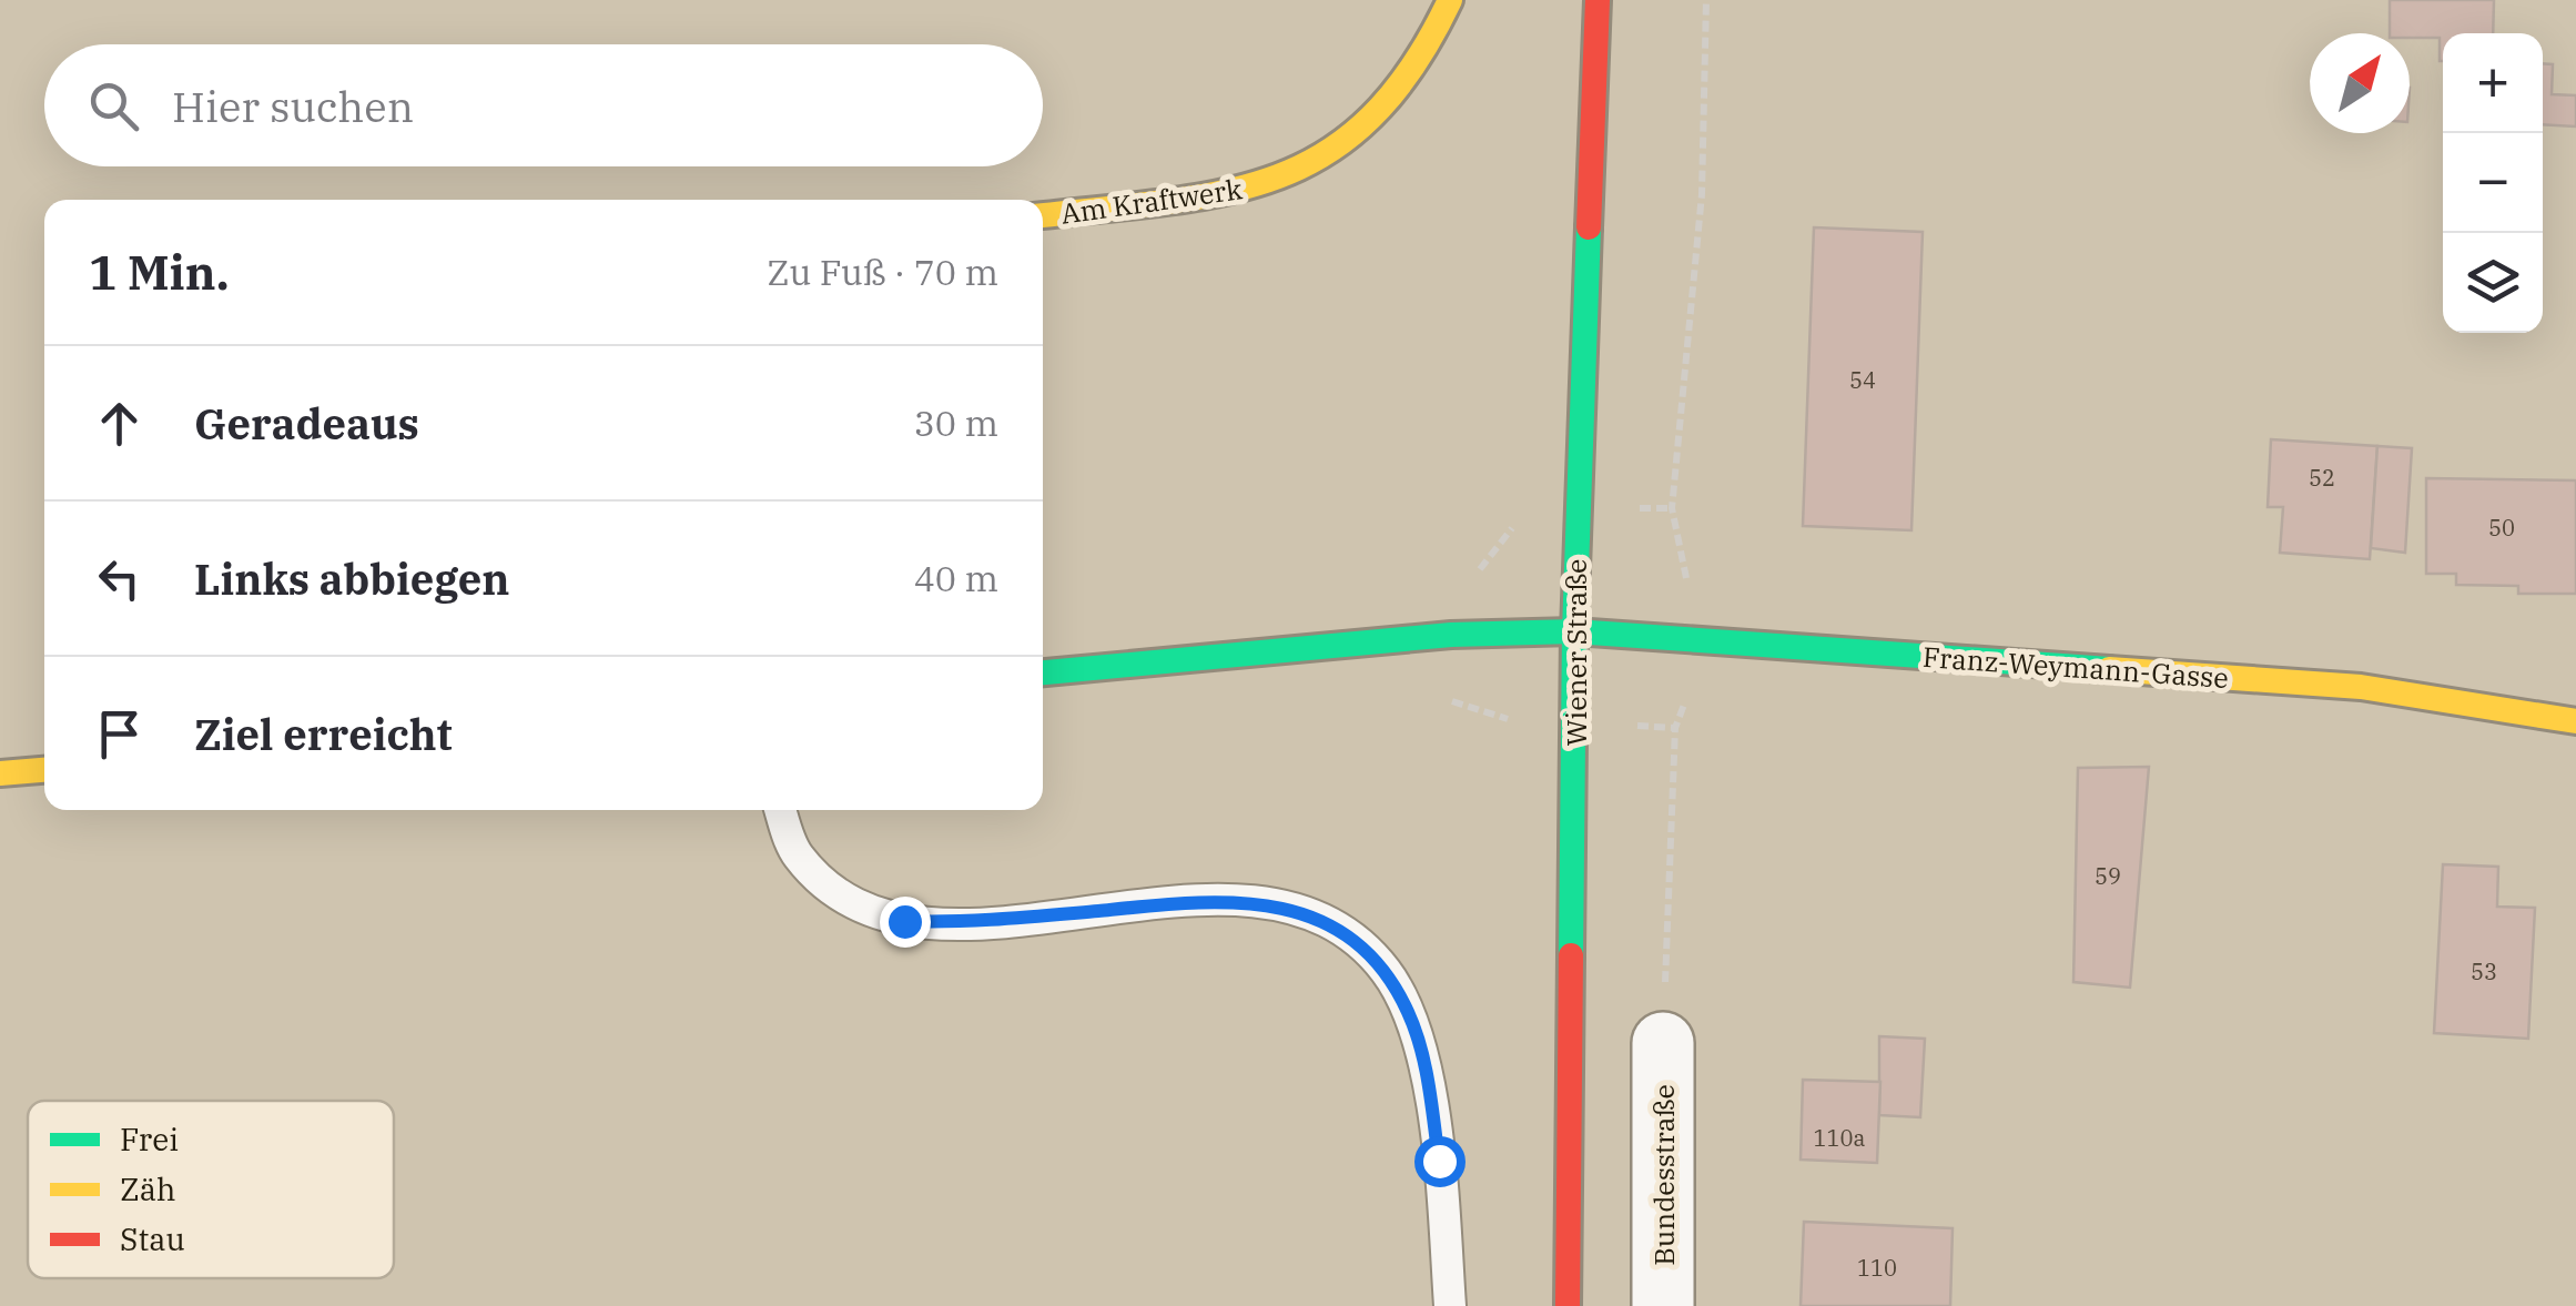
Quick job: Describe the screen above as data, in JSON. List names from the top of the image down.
{
  "streets": {
    "street": [
      "Am Kraftwerk",
      "Wiener Straße",
      "Franz-Weymann-Gasse",
      "Bundesstraße"
    ]
  },
  "crossings": [
    ["Wiener Straße", "Franz-Weymann-Gasse"]
  ],
  "house_numbers": [
    "54",
    "52",
    "50",
    "59",
    "53",
    "110a",
    "110"
  ],
  "legend": ["Frei", "Zäh", "Stau"],
  "north": "top right",
  "page": {
    "map_buttons": ["+", "−"],
    "search": "Hier suchen",
    "heading": ["1 Min.", "Zu Fuß · 70 m"],
    "list": [
      ["Geradeaus", "30 m"],
      ["Links abbiegen", "40 m"],
      "Ziel erreicht"
    ]
  }
}
